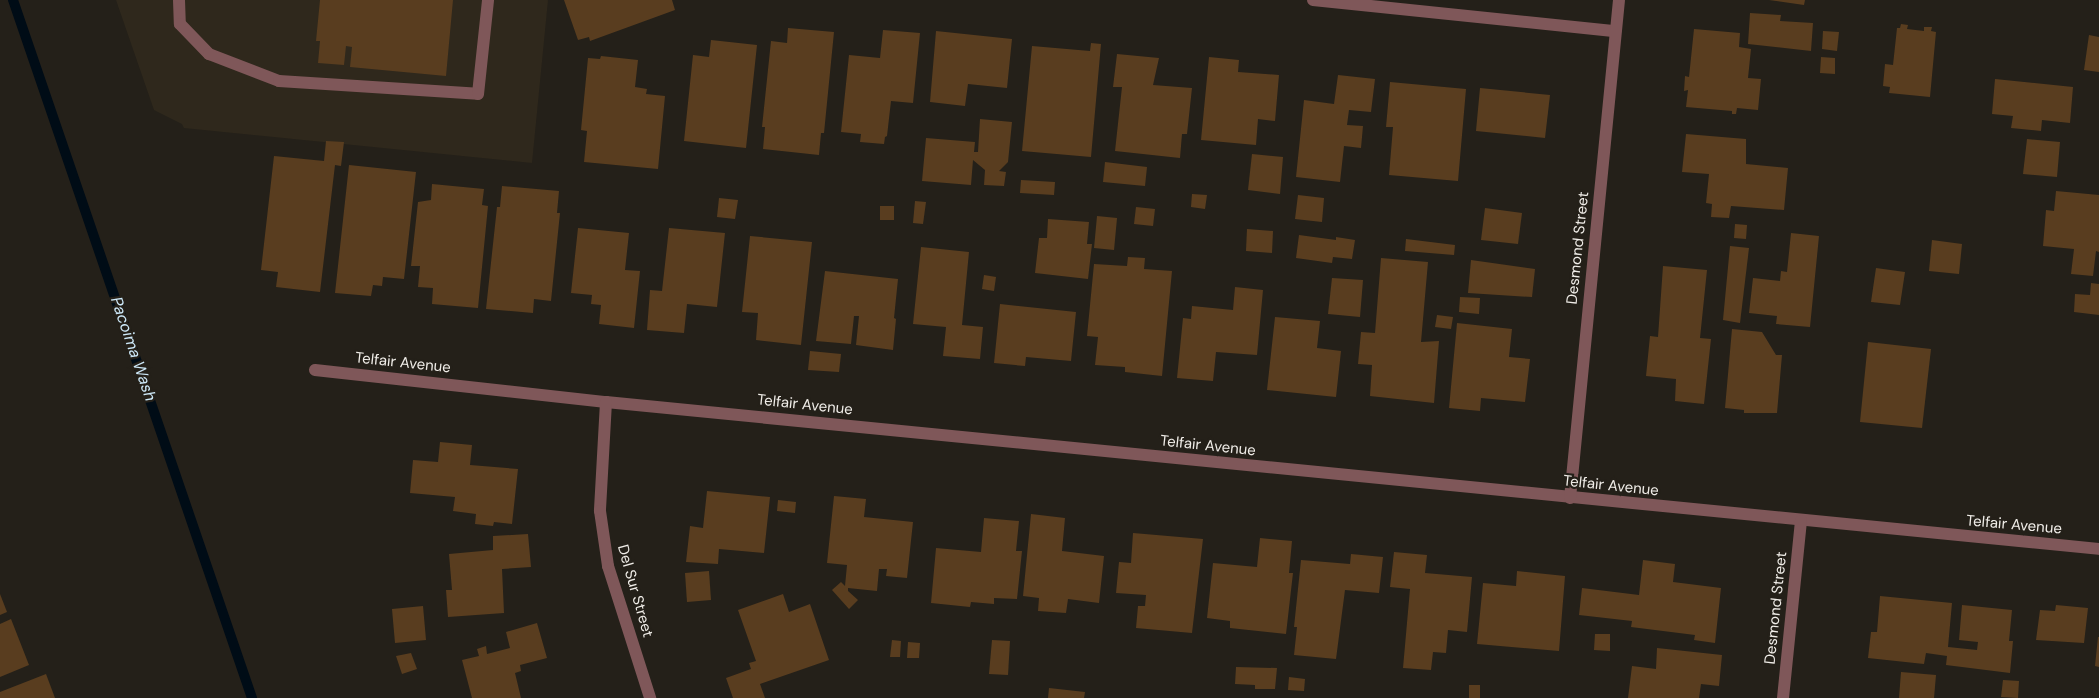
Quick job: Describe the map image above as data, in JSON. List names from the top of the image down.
{
  "streets": {
    "street": ["Desmond Street", "Telfair Avenue", "Del Sur Street"]
  },
  "crossings": [
    ["Desmond Street", "Telfair Avenue"],
    ["Telfair Avenue", "Del Sur Street"]
  ],
  "water": ["Pacoima Wash"]
}
